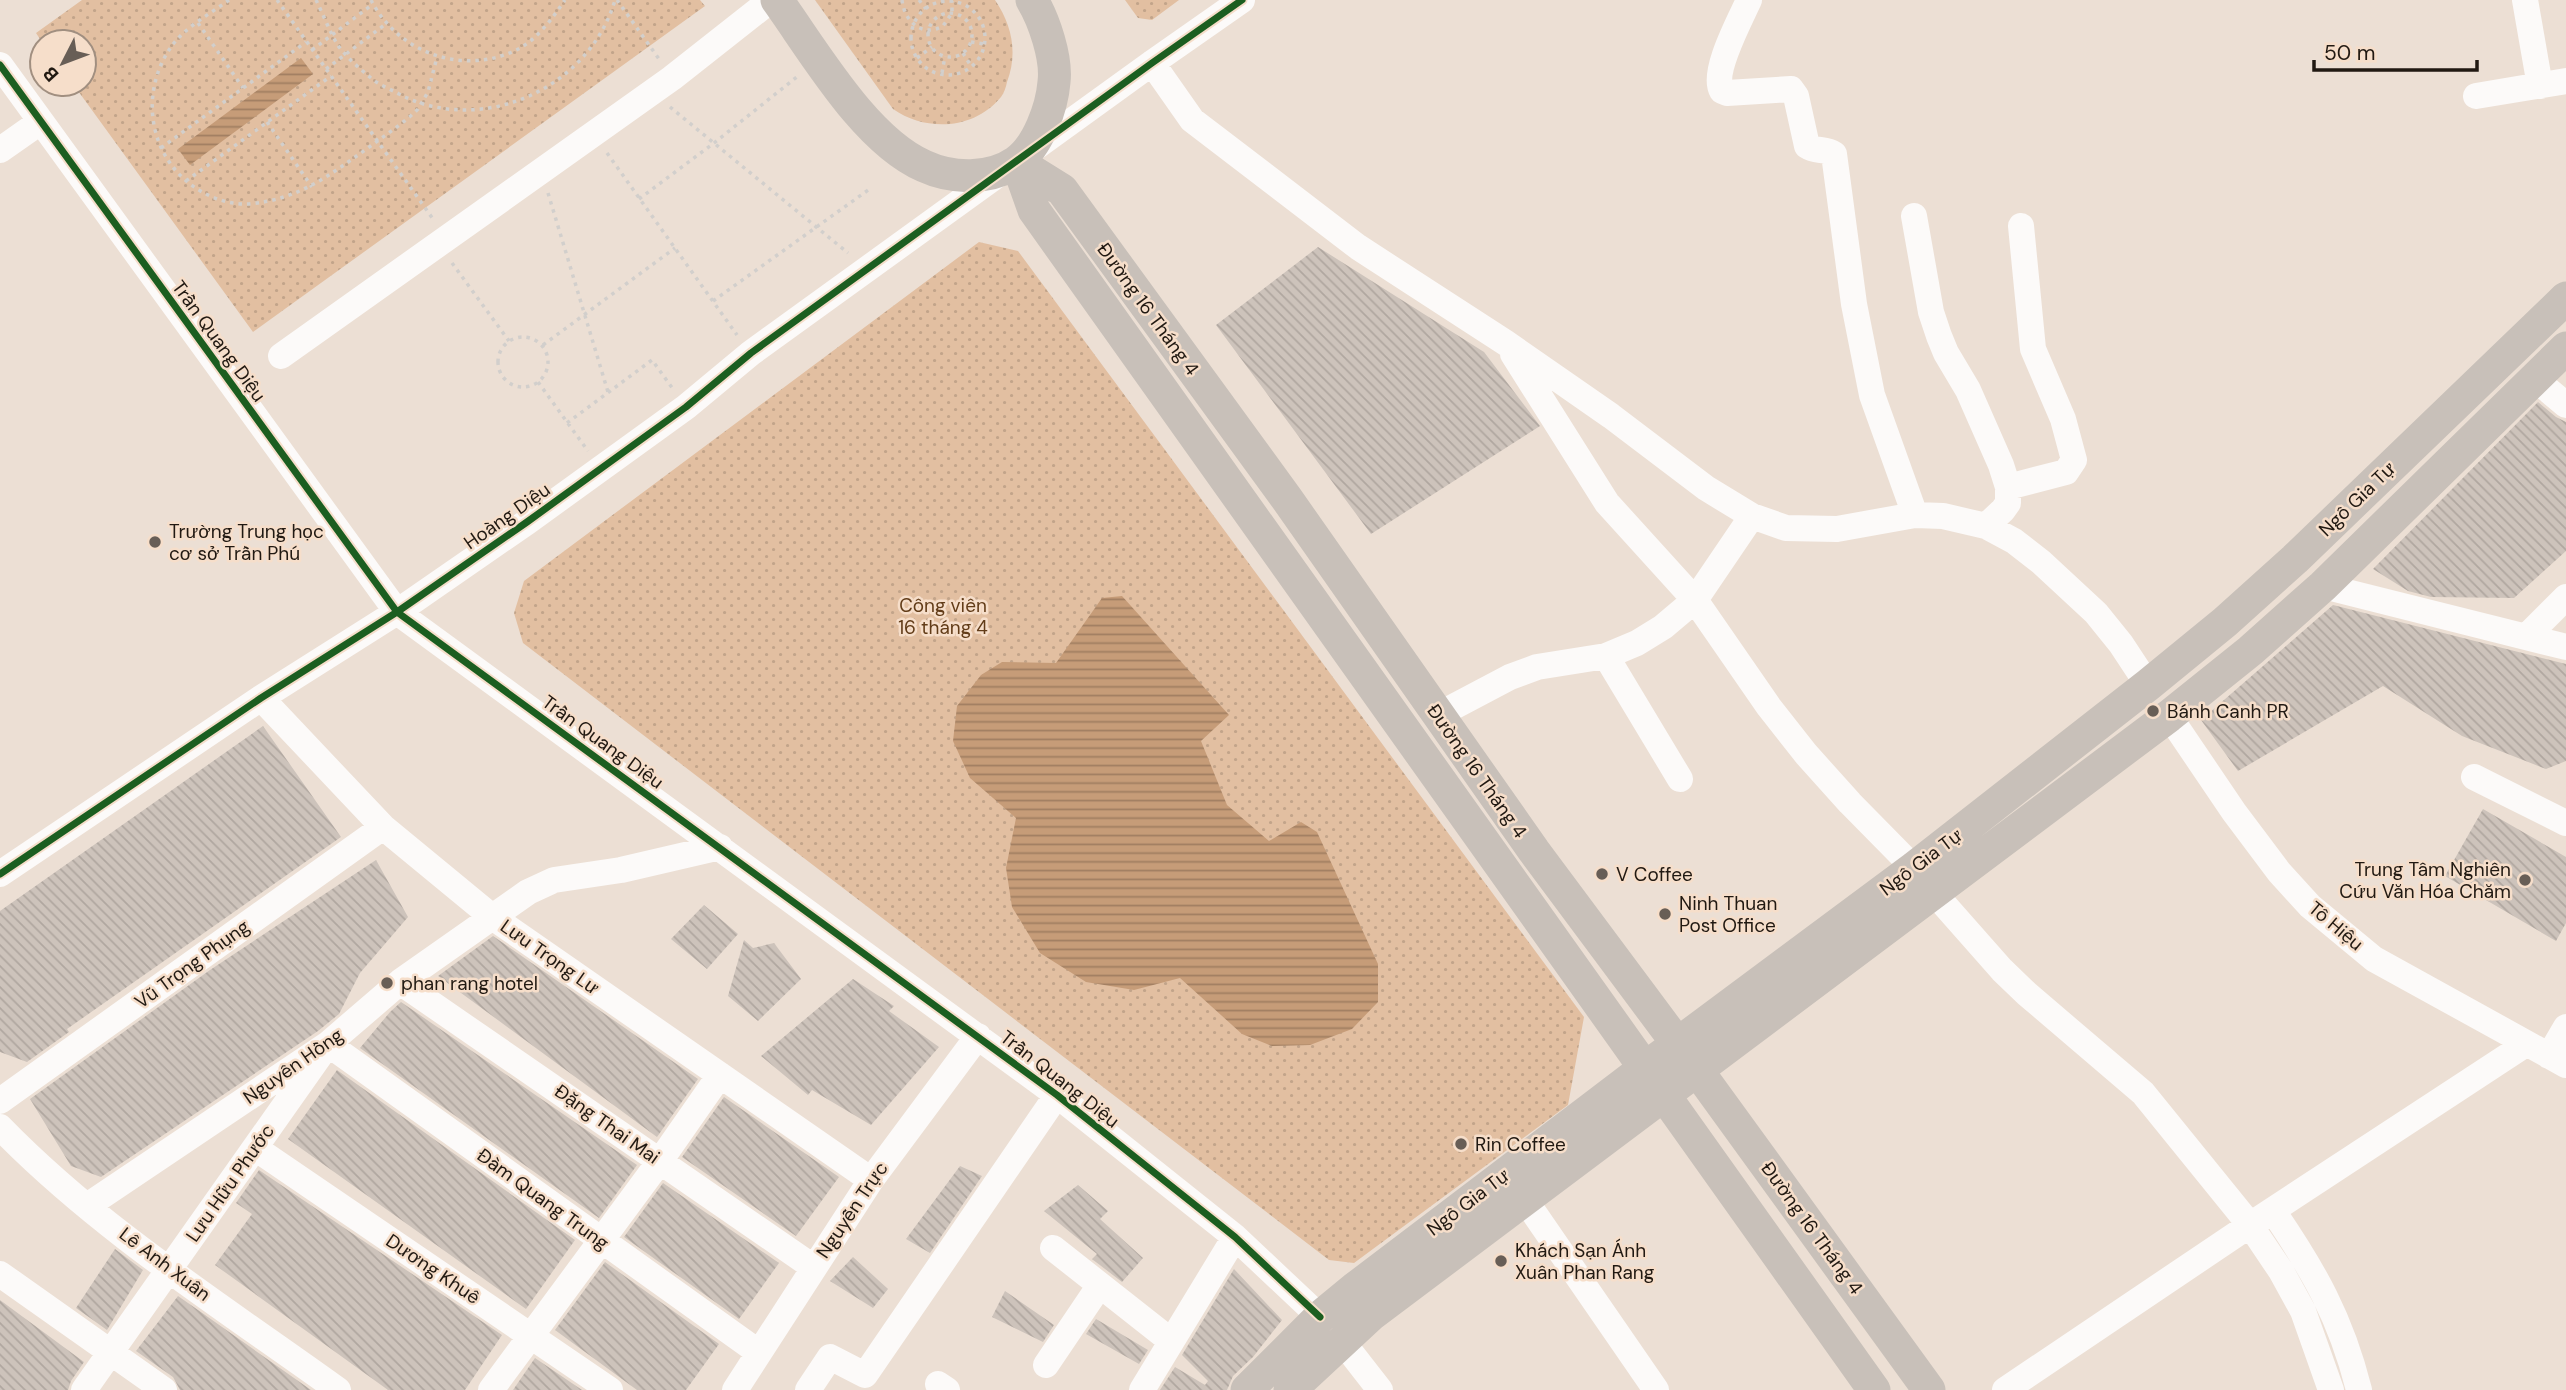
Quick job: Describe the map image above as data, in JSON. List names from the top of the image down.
{
  "streets": {
    "main road": ["Đường 16 Tháng 4", "Ngô Gia Tự"],
    "street": [
      "Trần Quang Diệu",
      "Hoàng Diệu",
      "Tô Hiệu",
      "Lưu Trọng Lư",
      "Vũ Trọng Phụng",
      "Nguyên Hồng",
      "Đặng Thai Mai",
      "Lưu Hữu Phước",
      "Đàm Quang Trung",
      "Nguyễn Trực",
      "Lê Anh Xuân",
      "Dương Khuê"
    ]
  },
  "crossings": [
    ["Đường 16 Tháng 4", "Ngô Gia Tự"],
    ["Đường 16 Tháng 4", "Hoàng Diệu"],
    ["Trần Quang Diệu", "Ngô Gia Tự"],
    ["Trần Quang Diệu", "Hoàng Diệu"],
    ["Trần Quang Diệu", "Nguyên Hồng"],
    ["Trần Quang Diệu", "Nguyễn Trực"],
    ["Ngô Gia Tự", "Tô Hiệu"],
    ["Hoàng Diệu", "Lưu Trọng Lư"],
    ["Lưu Trọng Lư", "Vũ Trọng Phụng"],
    ["Lưu Trọng Lư", "Nguyên Hồng"],
    ["Lưu Trọng Lư", "Nguyễn Trực"],
    ["Nguyên Hồng", "Đặng Thai Mai"],
    ["Nguyên Hồng", "Lưu Hữu Phước"],
    ["Nguyên Hồng", "Đàm Quang Trung"],
    ["Nguyên Hồng", "Lê Anh Xuân"],
    ["Đặng Thai Mai", "Nguyễn Trực"],
    ["Lưu Hữu Phước", "Đàm Quang Trung"],
    ["Lưu Hữu Phước", "Lê Anh Xuân"],
    ["Lưu Hữu Phước", "Dương Khuê"],
    ["Đàm Quang Trung", "Nguyễn Trực"]
  ],
  "parks": ["Công viên 16 tháng 4"],
  "places": [
    "Trường Trung học cơ sở Trần Phú",
    "Bánh Canh PR",
    "V Coffee",
    "Trung Tâm Nghiên Cứu Văn Hóa Chăm",
    "Ninh Thuan Post Office",
    "phan rang hotel",
    "Rin Coffee",
    "Khách Sạn Ánh Xuân Phan Rang"
  ],
  "scale_bar": "50 m",
  "north": "bottom left"
}
